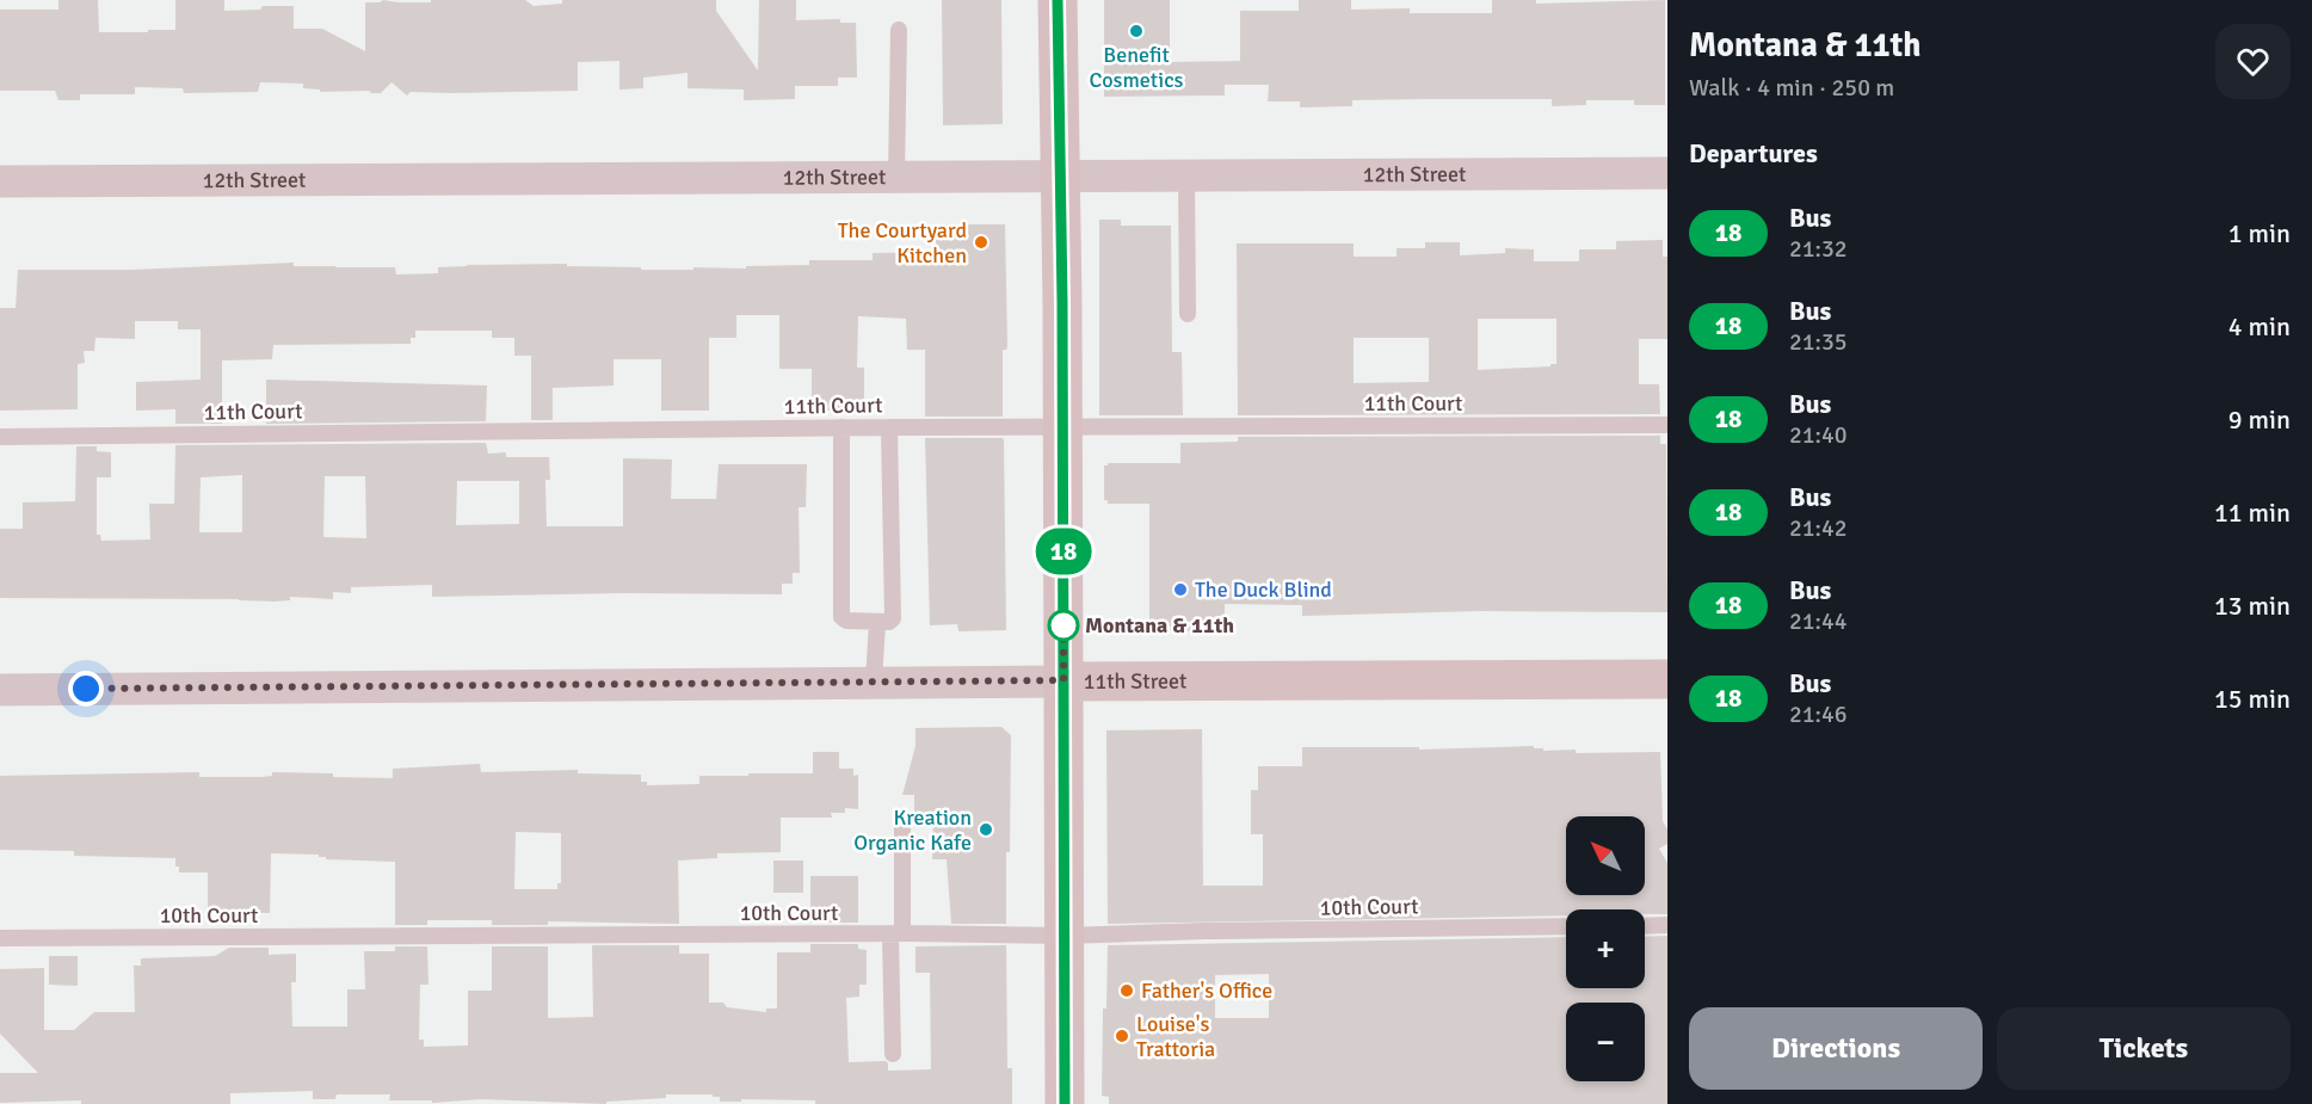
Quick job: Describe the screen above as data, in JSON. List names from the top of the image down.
{
  "streets": {
    "street": ["12th Street", "11th Street"],
    "lane": ["11th Court", "10th Court"]
  },
  "places": [
    "Benefit Cosmetics",
    "The Courtyard Kitchen",
    "The Duck Blind",
    "Montana & 11th",
    "Kreation Organic Kafe",
    "Father's Office",
    "Louise's Trattoria"
  ],
  "lines": ["bus line 18"],
  "north": "top left",
  "page": {
    "on_map": "18",
    "heading": [
      ["Montana & 11th", "Walk · 4 min · 250 m"],
      "Departures"
    ],
    "list": [
      {
        "mark": "18",
        "name": "Bus",
        "note": "21:32",
        "value": "1 min"
      },
      {
        "mark": "18",
        "name": "Bus",
        "note": "21:35",
        "value": "4 min"
      },
      {
        "mark": "18",
        "name": "Bus",
        "note": "21:40",
        "value": "9 min"
      },
      {
        "mark": "18",
        "name": "Bus",
        "note": "21:42",
        "value": "11 min"
      },
      {
        "mark": "18",
        "name": "Bus",
        "note": "21:44",
        "value": "13 min"
      },
      {
        "mark": "18",
        "name": "Bus",
        "note": "21:46",
        "value": "15 min"
      }
    ],
    "map_buttons": ["+", "−"],
    "buttons": ["Directions", "Tickets"]
  }
}
